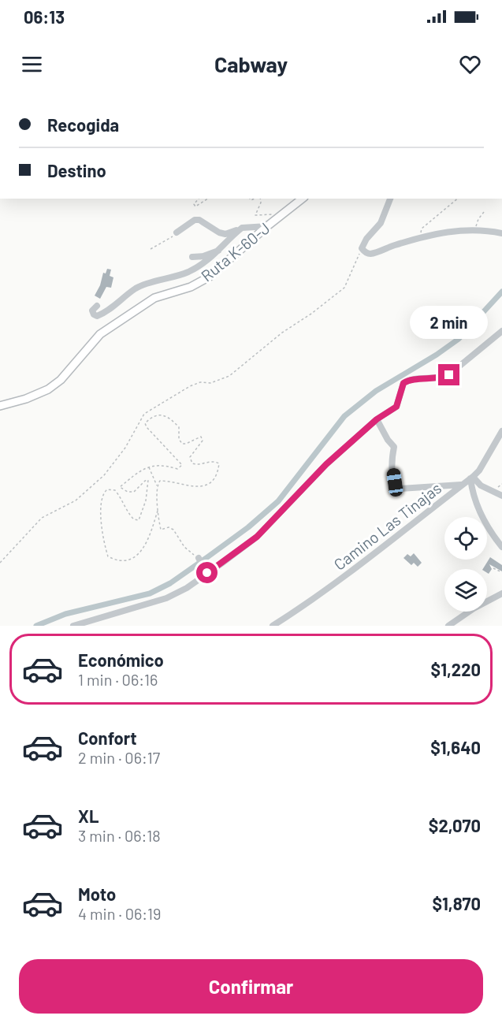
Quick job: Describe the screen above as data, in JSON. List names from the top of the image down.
{
  "streets": {
    "main road": ["Ruta K-60-J"],
    "street": ["Camino Las Tinajas"]
  },
  "page": {
    "status": "06:13",
    "header": "Cabway",
    "banner": ["Recogida", "Destino"],
    "bubble": "2 min",
    "list": [
      {
        "name": "Económico",
        "note": "1 min · 06:16",
        "value": "$1,220"
      },
      {
        "name": "Confort",
        "note": "2 min · 06:17",
        "value": "$1,640"
      },
      {
        "name": "XL",
        "note": "3 min · 06:18",
        "value": "$2,070"
      },
      {
        "name": "Moto",
        "note": "4 min · 06:19",
        "value": "$1,870"
      }
    ],
    "buttons": "Confirmar"
  }
}
